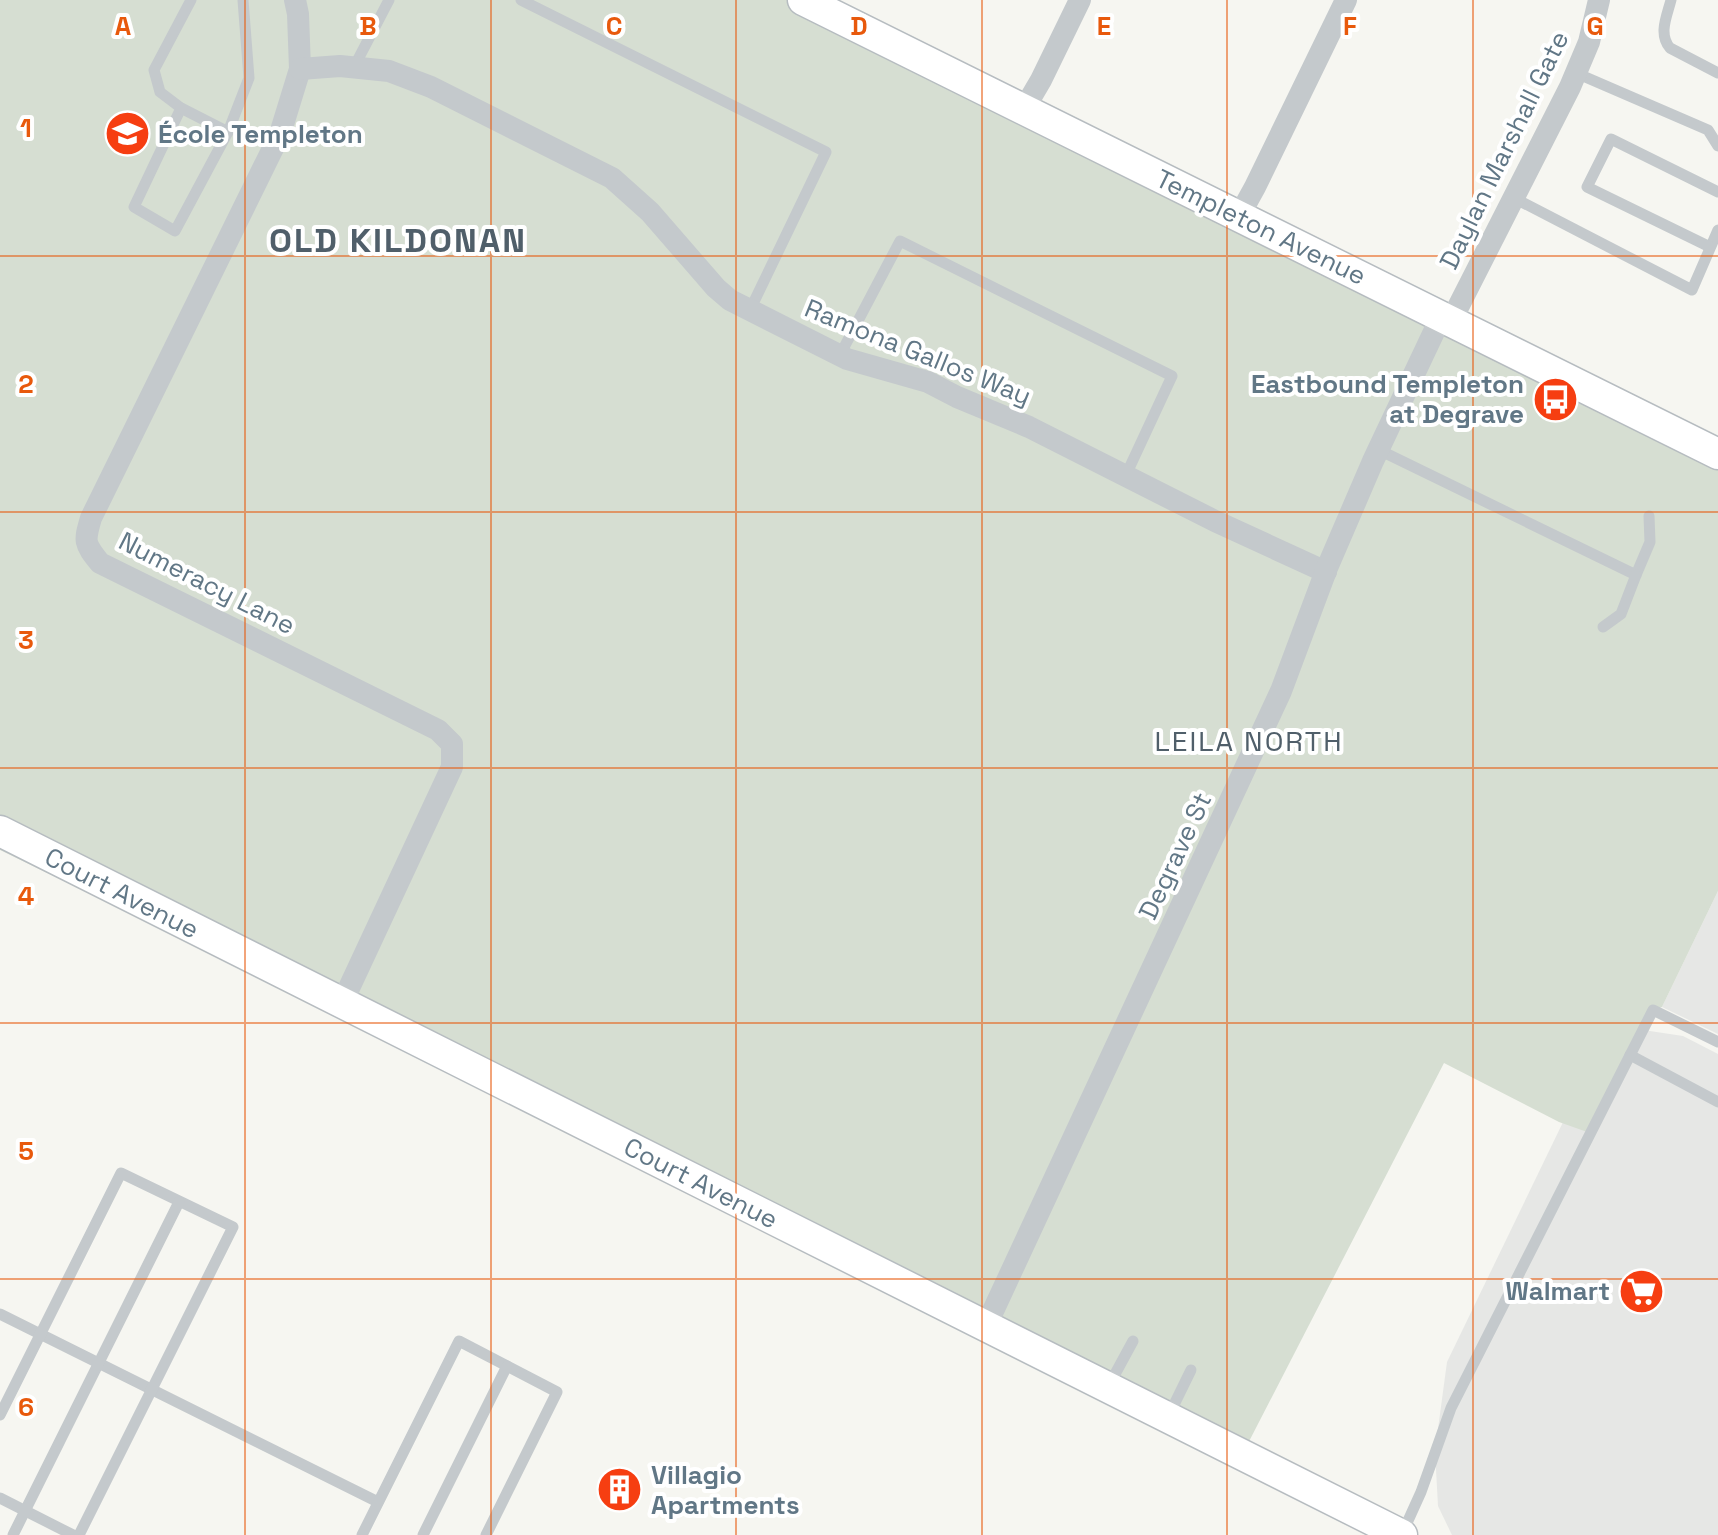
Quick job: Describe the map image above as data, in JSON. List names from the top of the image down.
{
  "streets": {
    "street": [
      "Daylan Marshall Gate",
      "Templeton Avenue",
      "Ramona Gallos Way",
      "Numeracy Lane",
      "Degrave St",
      "Court Avenue"
    ]
  },
  "crossings": [
    ["Daylan Marshall Gate", "Templeton Avenue"],
    ["Daylan Marshall Gate", "Degrave St"],
    ["Templeton Avenue", "Degrave St"],
    ["Ramona Gallos Way", "Numeracy Lane"],
    ["Ramona Gallos Way", "Degrave St"],
    ["Numeracy Lane", "Court Avenue"],
    ["Degrave St", "Court Avenue"]
  ],
  "districts": ["OLD KILDONAN", "LEILA NORTH"],
  "places": {
    "school or university": ["École Templeton"],
    "bus stop": ["Eastbound Templeton at Degrave"],
    "supermarket": ["Walmart"],
    "building": ["Villagio Apartments"]
  },
  "grid": {
    "columns": [
      "A",
      "B",
      "C",
      "D",
      "E",
      "F",
      "G"
    ],
    "rows": [
      "1",
      "2",
      "3",
      "4",
      "5",
      "6"
    ]
  }
}
